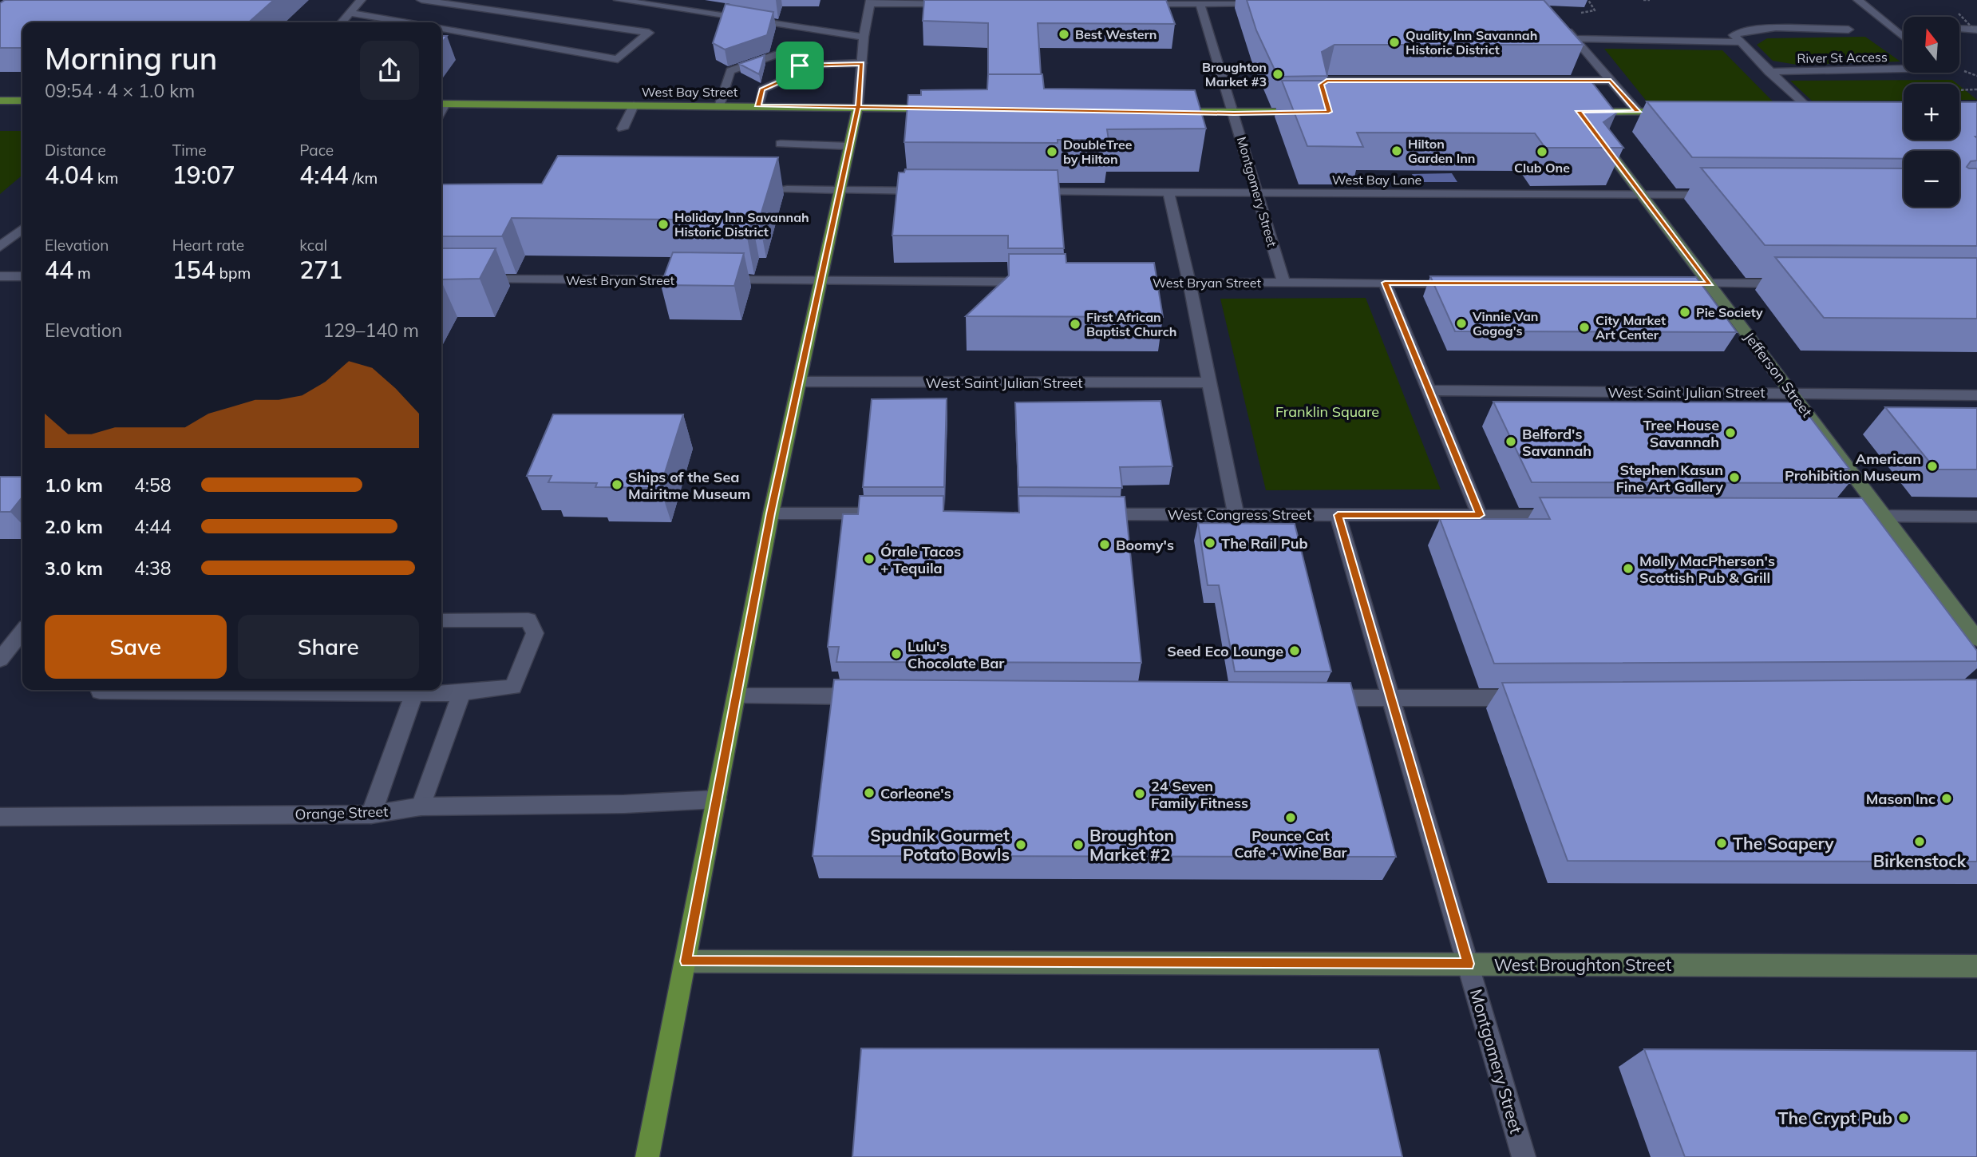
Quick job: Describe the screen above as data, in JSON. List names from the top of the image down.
{
  "streets": {
    "main road": ["West Bay Street"],
    "street": [
      "River St Access",
      "West Bay Lane",
      "Montgomery Street",
      "West Bryan Street",
      "Jefferson Street",
      "West Saint Julian Street",
      "West Congress Street",
      "Orange Street",
      "West Broughton Street"
    ]
  },
  "crossings": [
    ["West Bay Lane", "Montgomery Street"],
    ["West Bay Lane", "Jefferson Street"],
    ["Montgomery Street", "West Bryan Street"],
    ["Montgomery Street", "West Congress Street"],
    ["Montgomery Street", "West Broughton Street"],
    ["Jefferson Street", "West Saint Julian Street"]
  ],
  "parks": ["Franklin Square"],
  "places": [
    "Best Western",
    "Quality Inn Savannah Historic District",
    "Broughton Market #3",
    "Hilton Garden Inn",
    "DoubleTree by Hilton",
    "Club One",
    "Holiday Inn Savannah Historic District",
    "Pie Society",
    "Vinnie Van Gogog's",
    "First African Baptist Church",
    "City Market Art Center",
    "Tree House Savannah",
    "Belford's Savannah",
    "American Prohibition Museum",
    "Stephen Kasun Fine Art Gallery",
    "Ships of the Sea Mairitme Museum",
    "The Rail Pub",
    "Boomy's",
    "Órale Tacos + Tequila",
    "Molly MacPherson's Scottish Pub & Grill",
    "Seed Eco Lounge",
    "Lulu's Chocolate Bar",
    "Corleone's",
    "24 Seven Family Fitness",
    "Mason Inc",
    "Pounce Cat Cafe + Wine Bar",
    "Birkenstock",
    "The Soapery",
    "Spudnik Gourmet Potato Bowls",
    "Broughton Market #2",
    "The Crypt Pub"
  ],
  "north": "top",
  "page": {
    "map_buttons": ["+", "−"],
    "heading": ["Morning run", "09:54 · 4 × 1.0 km"],
    "stats": [
      ["Distance", "4.04 km"],
      ["Time", "19:07"],
      ["Pace", "4:44 /km"],
      ["Elevation", "44 m"],
      ["Heart rate", "154 bpm"],
      ["kcal", "271"]
    ],
    "chart": ["Elevation", "129–140 m"],
    "list": [
      {
        "name": "1.0 km",
        "note": "4:58"
      },
      {
        "name": "2.0 km",
        "note": "4:44"
      },
      {
        "name": "3.0 km",
        "note": "4:38"
      }
    ],
    "buttons": ["Save", "Share"]
  }
}
